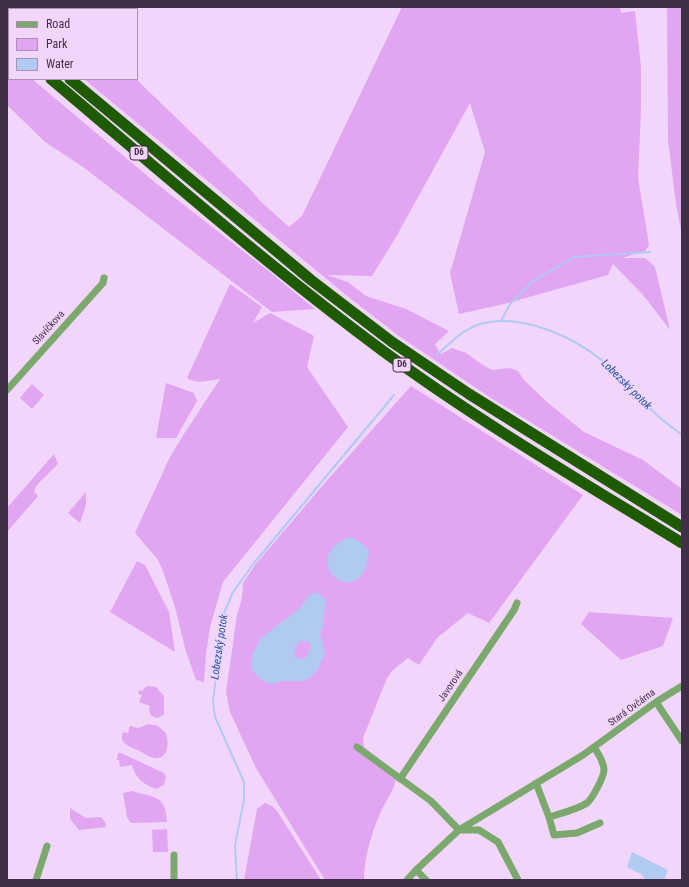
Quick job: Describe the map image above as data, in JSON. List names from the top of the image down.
{
  "streets": {
    "highway": ["D6"],
    "street": ["Slavíčkova", "Javorová", "Stará Ovčárna"]
  },
  "water": ["Lobezský potok"],
  "legend": ["Road", "Park", "Water"]
}
